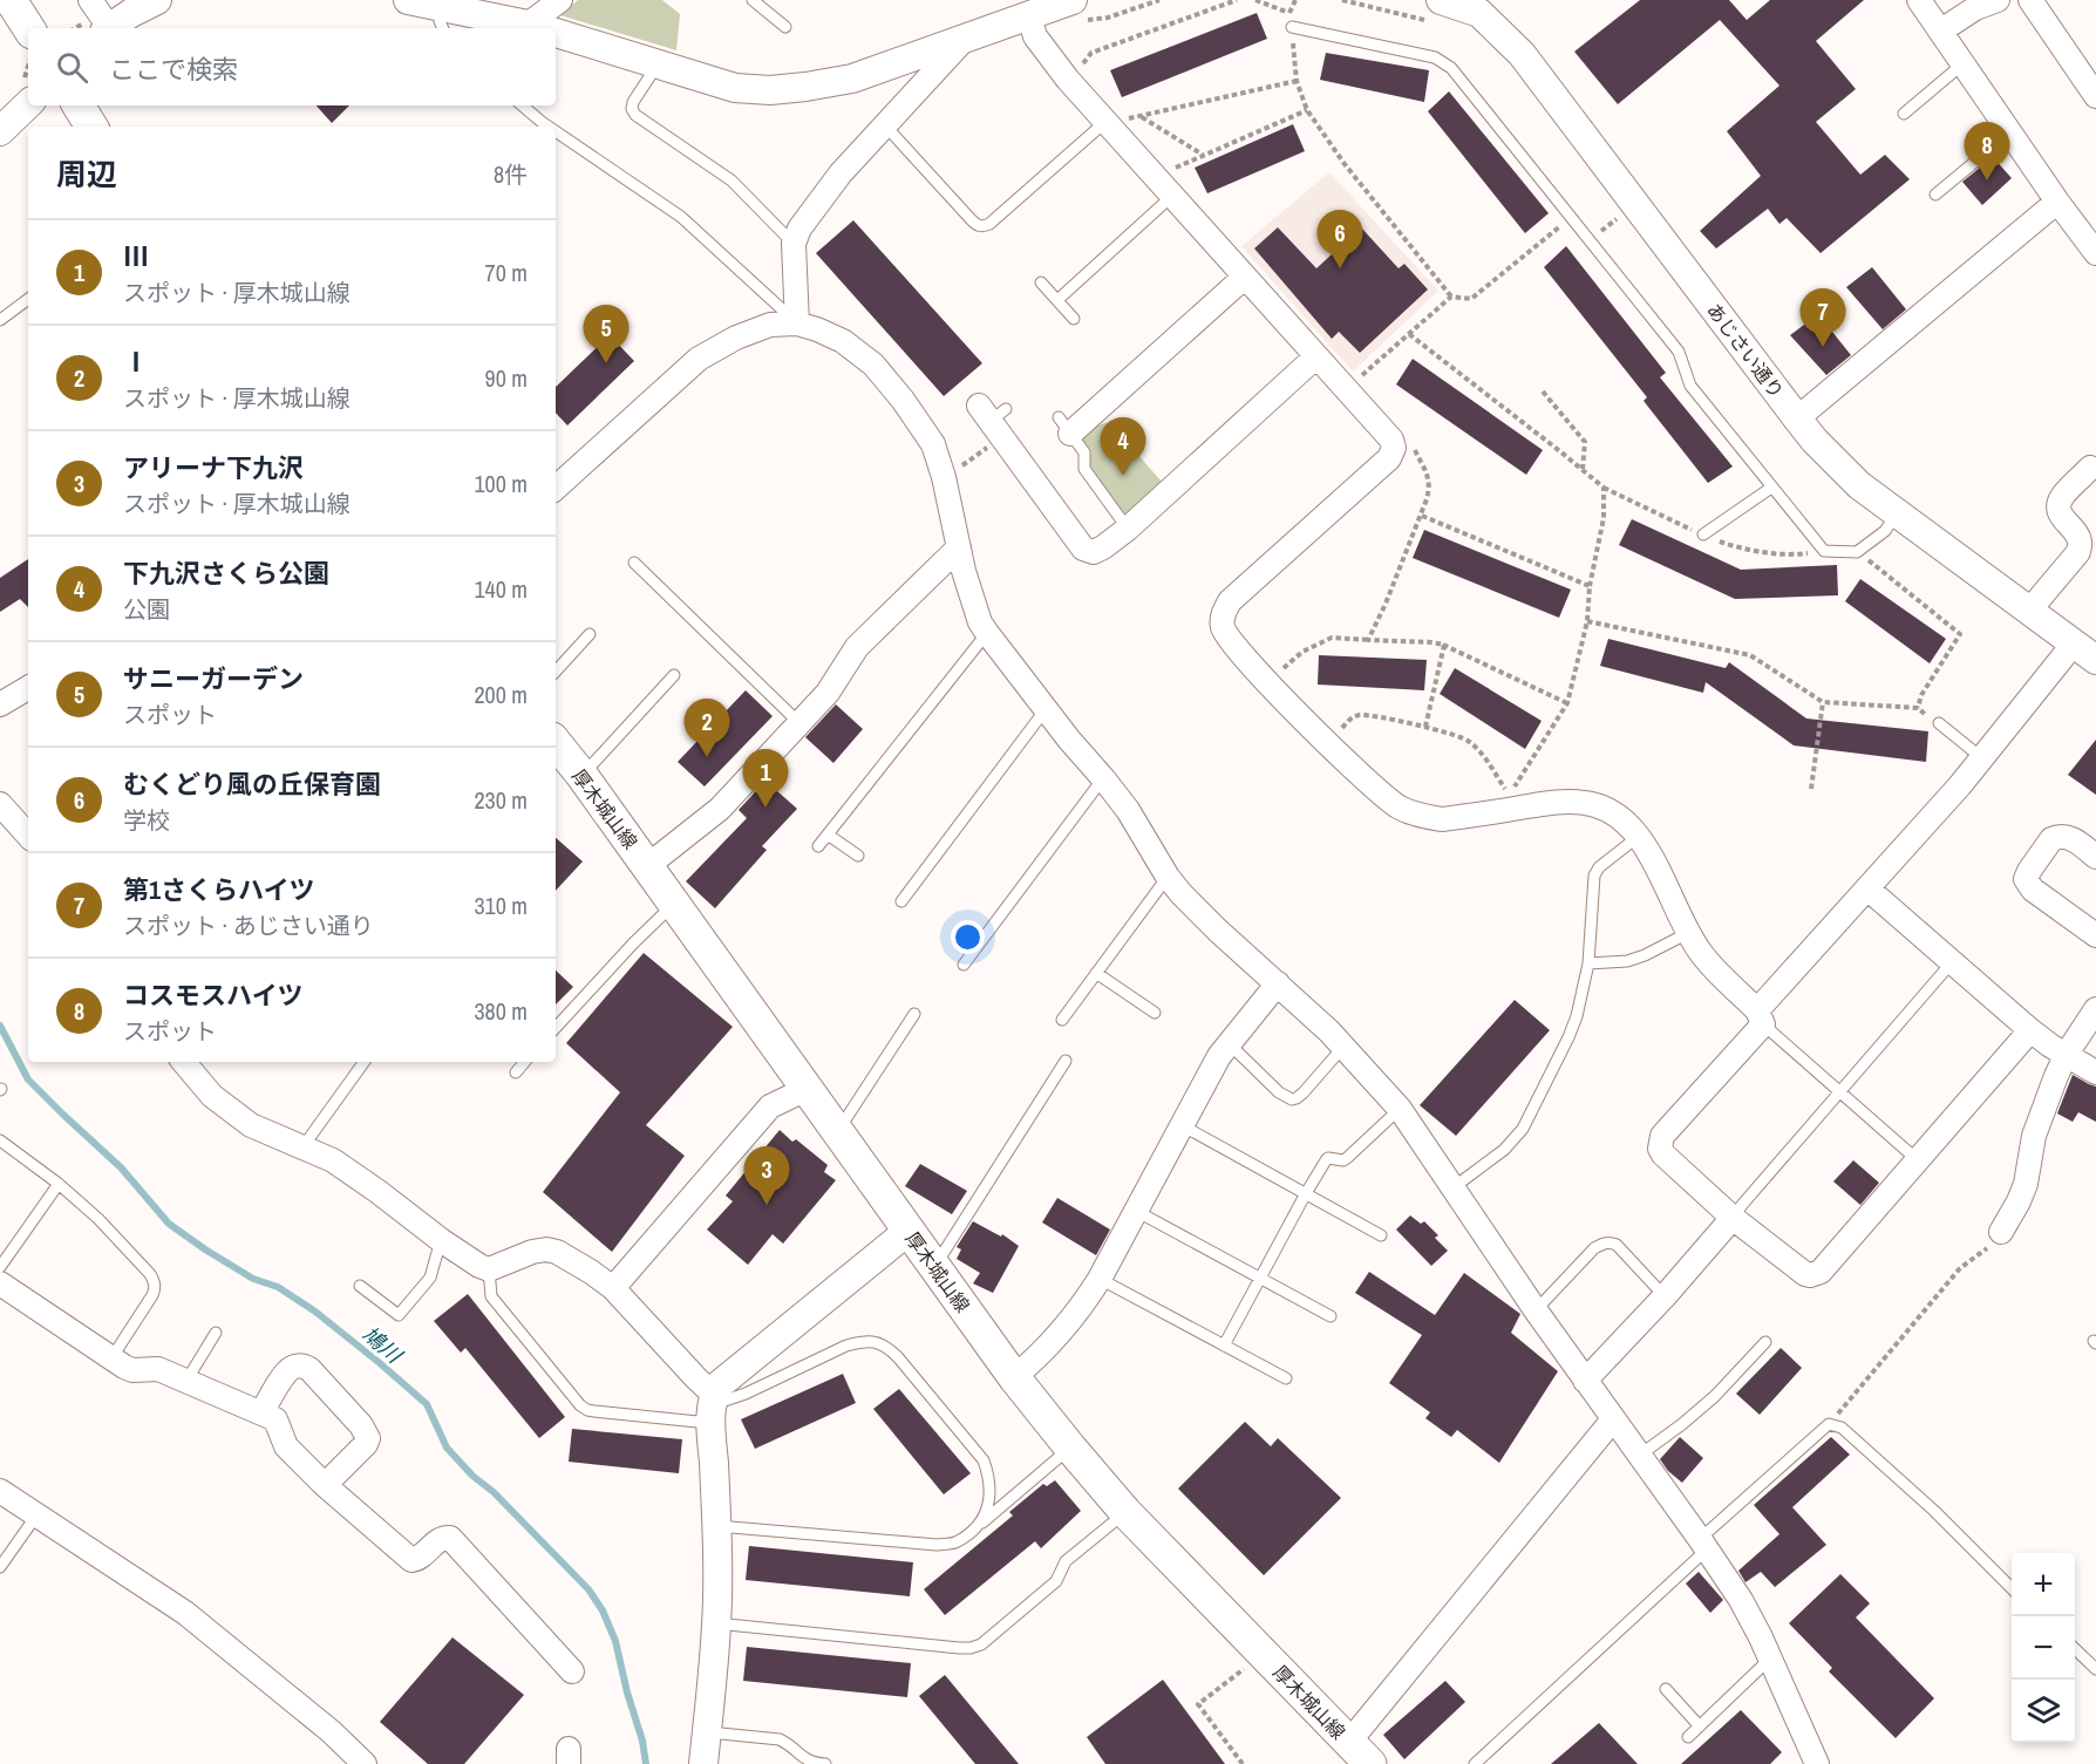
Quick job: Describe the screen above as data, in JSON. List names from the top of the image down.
{
  "streets": {
    "main road": ["厚木城山線"],
    "street": ["あじさい通り"]
  },
  "water": ["鳩川"],
  "page": {
    "search": "ここで検索",
    "pins": [
      "8",
      "6",
      "7",
      "5",
      "4",
      "2",
      "1",
      "3"
    ],
    "heading": ["周辺", "8件"],
    "list": [
      {
        "mark": "1",
        "name": "Ⅲ",
        "note": "スポット · 厚木城山線",
        "value": "70 m"
      },
      {
        "mark": "2",
        "name": "Ⅰ",
        "note": "スポット · 厚木城山線",
        "value": "90 m"
      },
      {
        "mark": "3",
        "name": "アリーナ下九沢",
        "note": "スポット · 厚木城山線",
        "value": "100 m"
      },
      {
        "mark": "4",
        "name": "下九沢さくら公園",
        "note": "公園",
        "value": "140 m"
      },
      {
        "mark": "5",
        "name": "サニーガーデン",
        "note": "スポット",
        "value": "200 m"
      },
      {
        "mark": "6",
        "name": "むくどり風の丘保育園",
        "note": "学校",
        "value": "230 m"
      },
      {
        "mark": "7",
        "name": "第1さくらハイツ",
        "note": "スポット · あじさい通り",
        "value": "310 m"
      },
      {
        "mark": "8",
        "name": "コスモスハイツ",
        "note": "スポット",
        "value": "380 m"
      }
    ],
    "map_buttons": ["+", "−"]
  }
}
